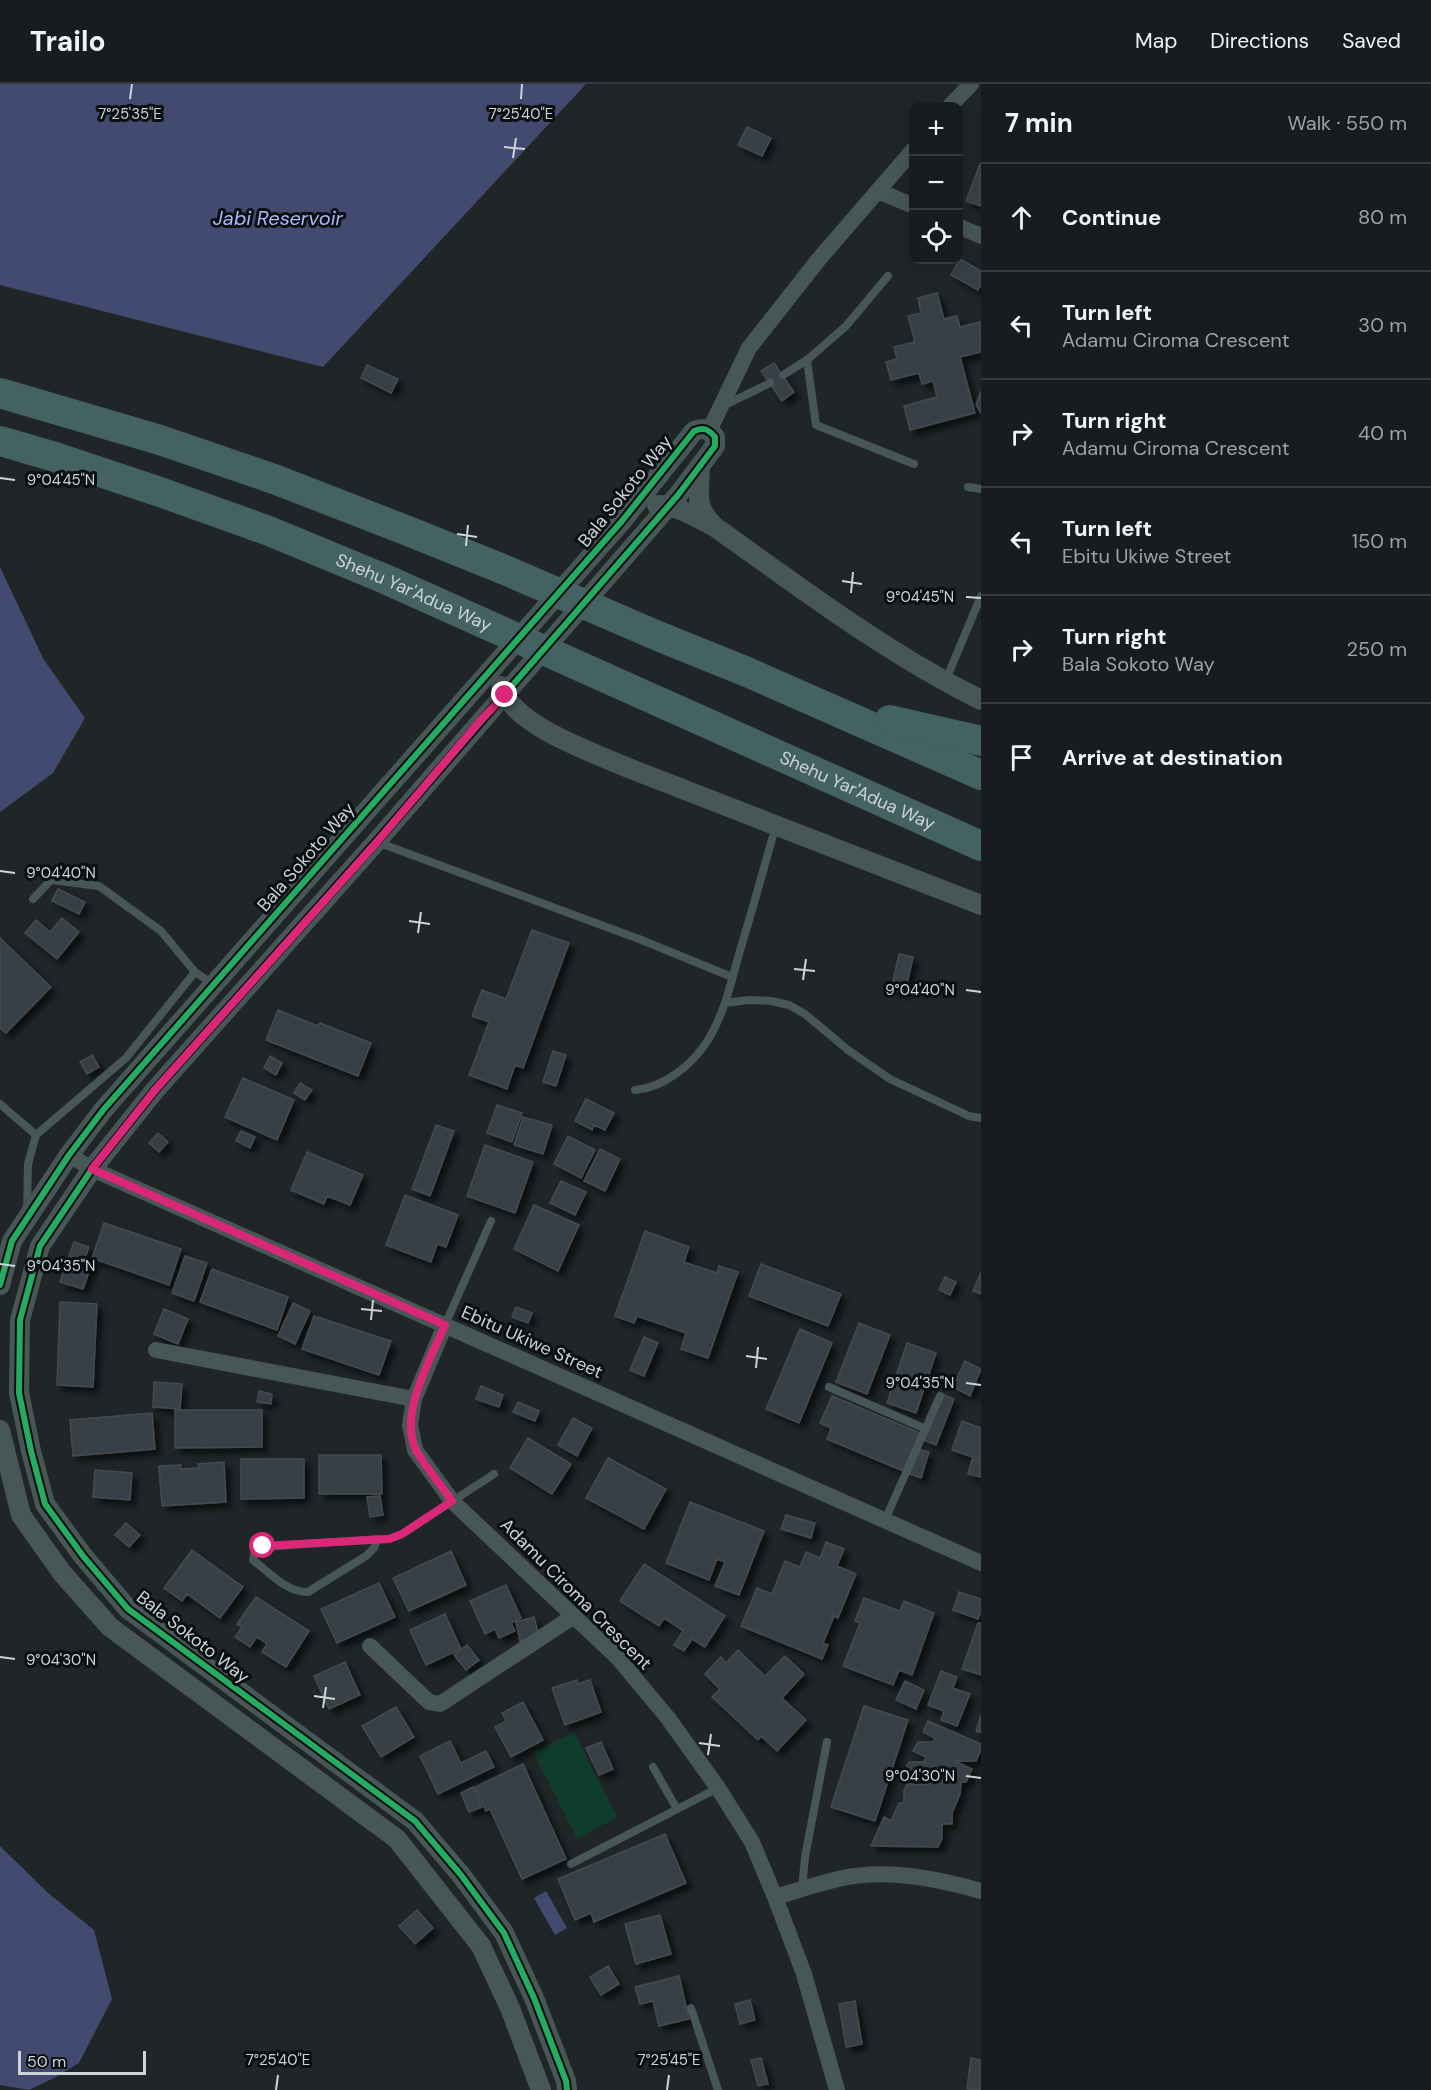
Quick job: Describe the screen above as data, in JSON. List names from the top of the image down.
{
  "streets": {
    "highway": ["Shehu Yar'Adua Way"],
    "street": ["Bala Sokoto Way", "Ebitu Ukiwe Street", "Adamu Ciroma Crescent"]
  },
  "crossings": [
    ["Bala Sokoto Way", "Ebitu Ukiwe Street"],
    ["Ebitu Ukiwe Street", "Adamu Ciroma Crescent"]
  ],
  "water": ["Jabi Reservoir"],
  "scale_bar": "50 m",
  "page": {
    "header": "Trailo",
    "nav": ["Map", "Directions", "Saved"],
    "heading": ["7 min", "Walk · 550 m"],
    "map_buttons": ["+", "−"],
    "list": [
      ["Continue", "80 m"],
      ["Turn left", "Adamu Ciroma Crescent", "30 m"],
      ["Turn right", "Adamu Ciroma Crescent", "40 m"],
      ["Turn left", "Ebitu Ukiwe Street", "150 m"],
      ["Turn right", "Bala Sokoto Way", "250 m"],
      "Arrive at destination"
    ],
    "scale": "50 m"
  },
  "coordinates": [
    "7°25'35\"E",
    "7°25'40\"E",
    "9°04'45\"N",
    "9°04'40\"N",
    "9°04'35\"N",
    "9°04'30\"N",
    "7°25'45\"E"
  ]
}
